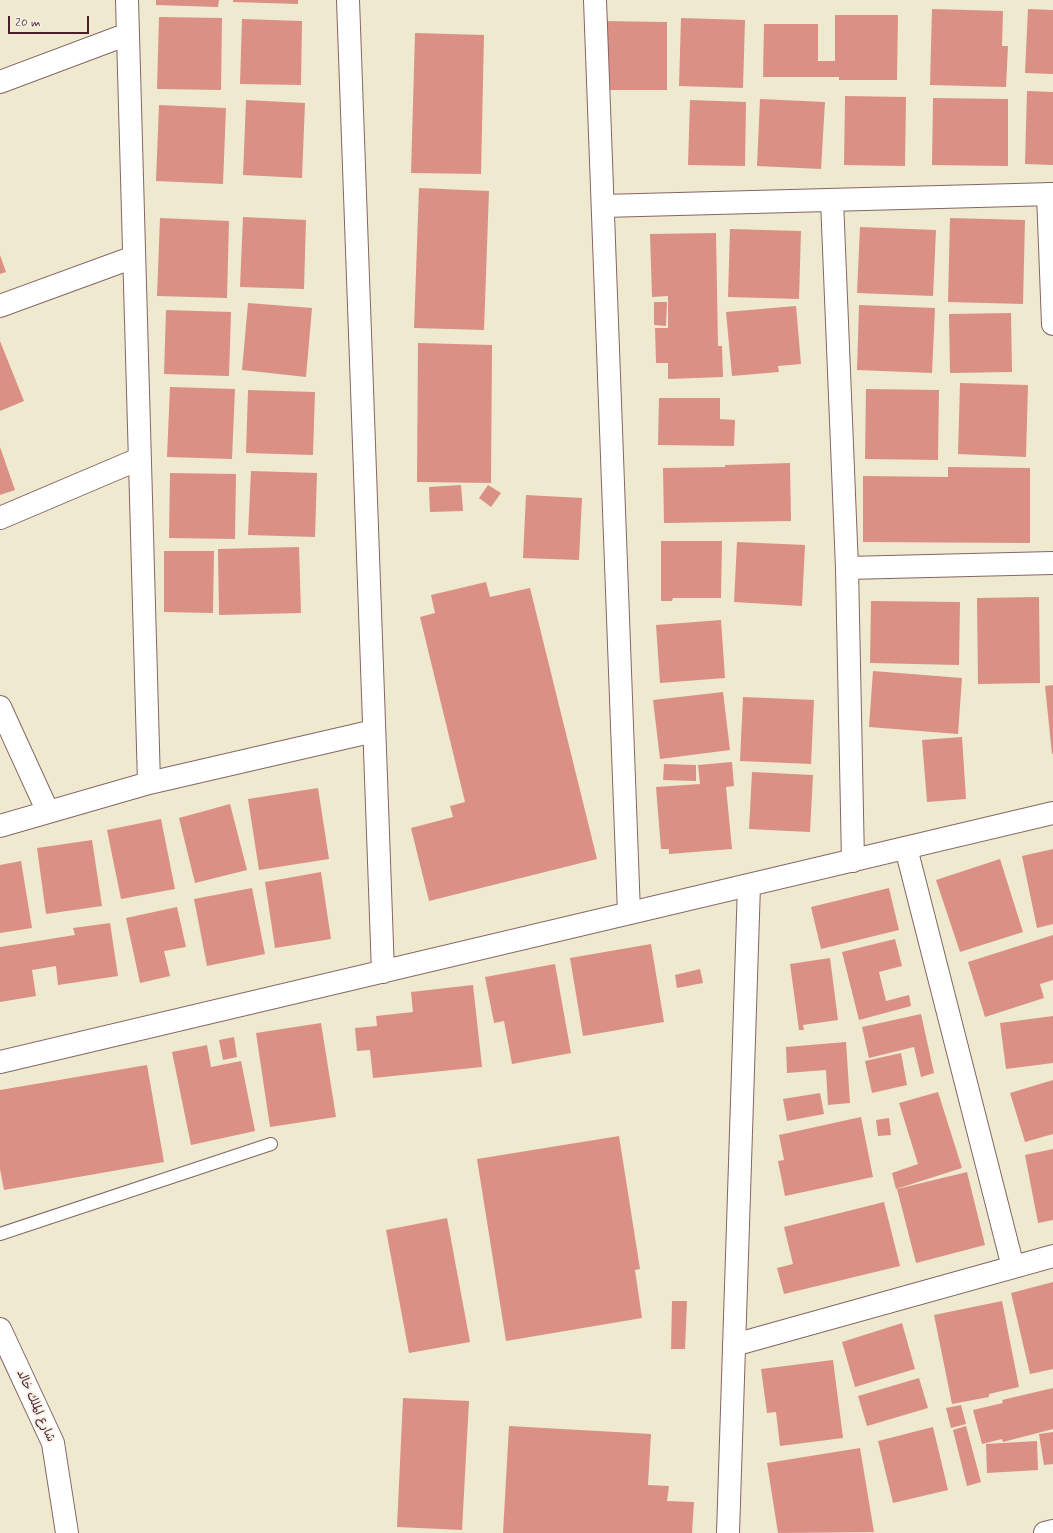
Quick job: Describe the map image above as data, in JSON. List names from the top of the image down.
{
  "streets": {
    "street": ["شارع الملك خالد"]
  },
  "scale_bar": "20 m"
}
